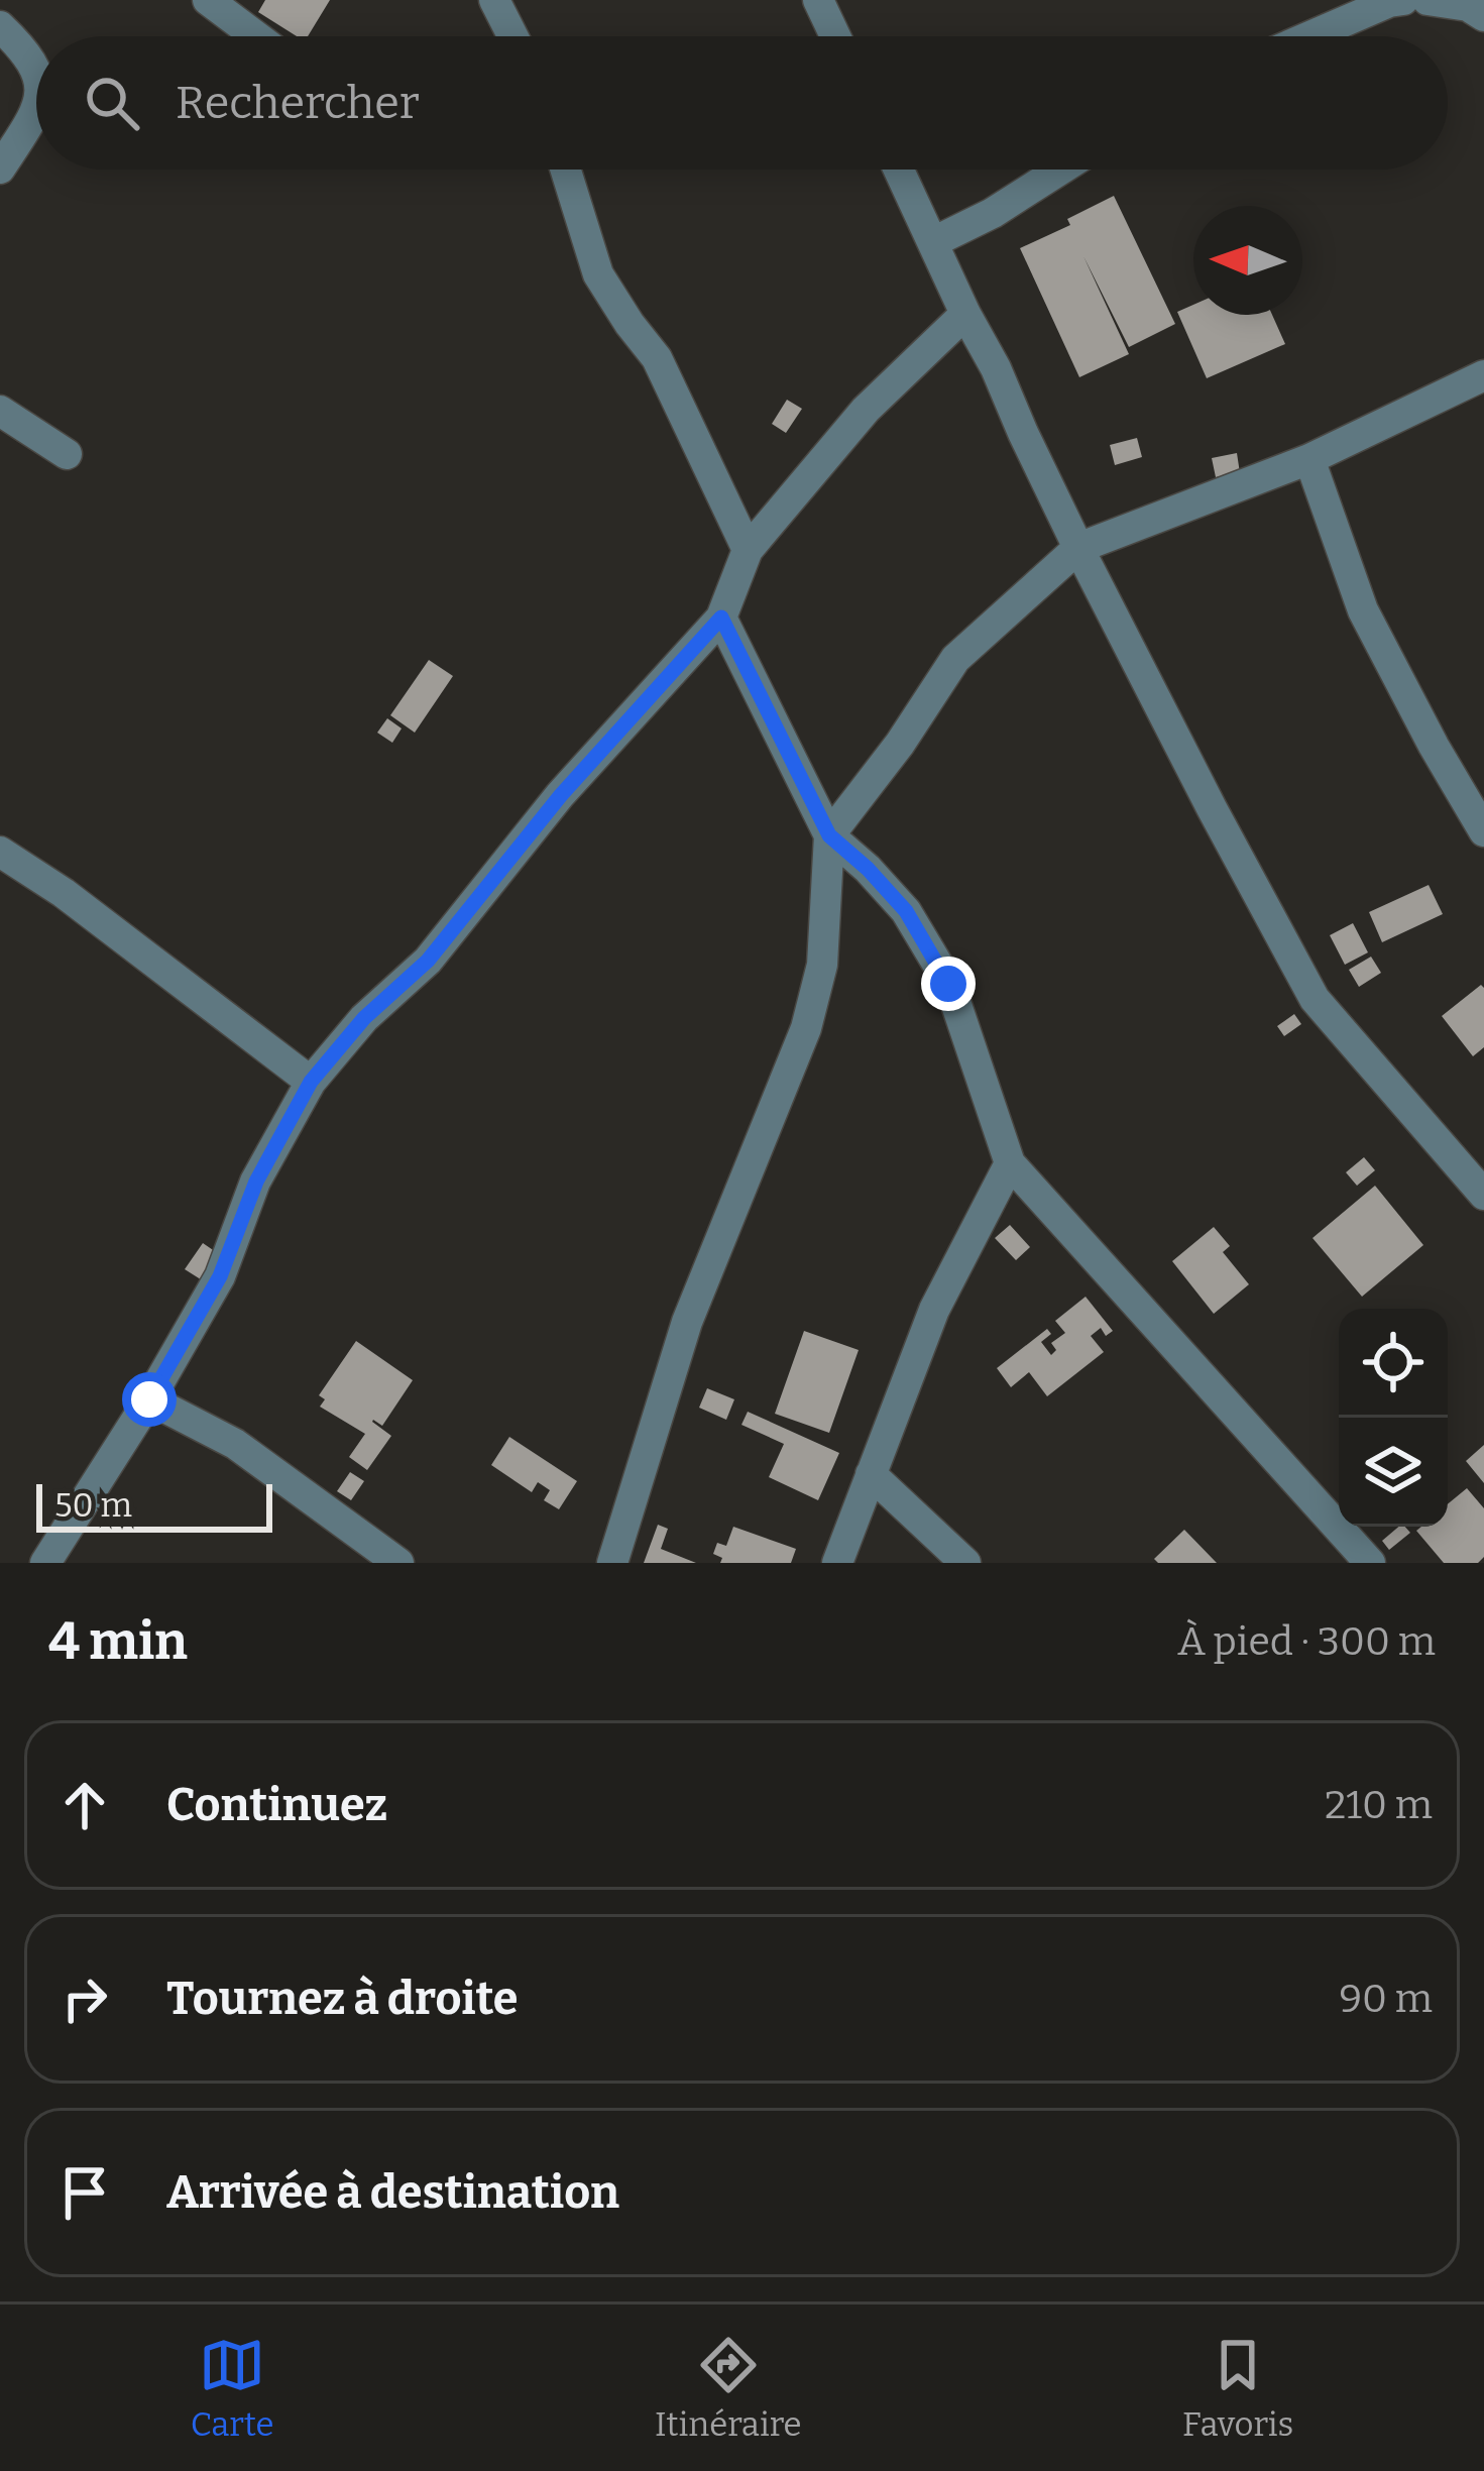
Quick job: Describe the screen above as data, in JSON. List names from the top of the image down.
{
  "scale_bar": "50 m",
  "north": "left",
  "page": {
    "search": "Rechercher",
    "scale": "50 m",
    "heading": ["4 min", "À pied · 300 m"],
    "list": [
      ["Continuez", "210 m"],
      ["Tournez à droite", "90 m"],
      "Arrivée à destination"
    ],
    "nav": ["Carte", "Itinéraire", "Favoris"]
  }
}
